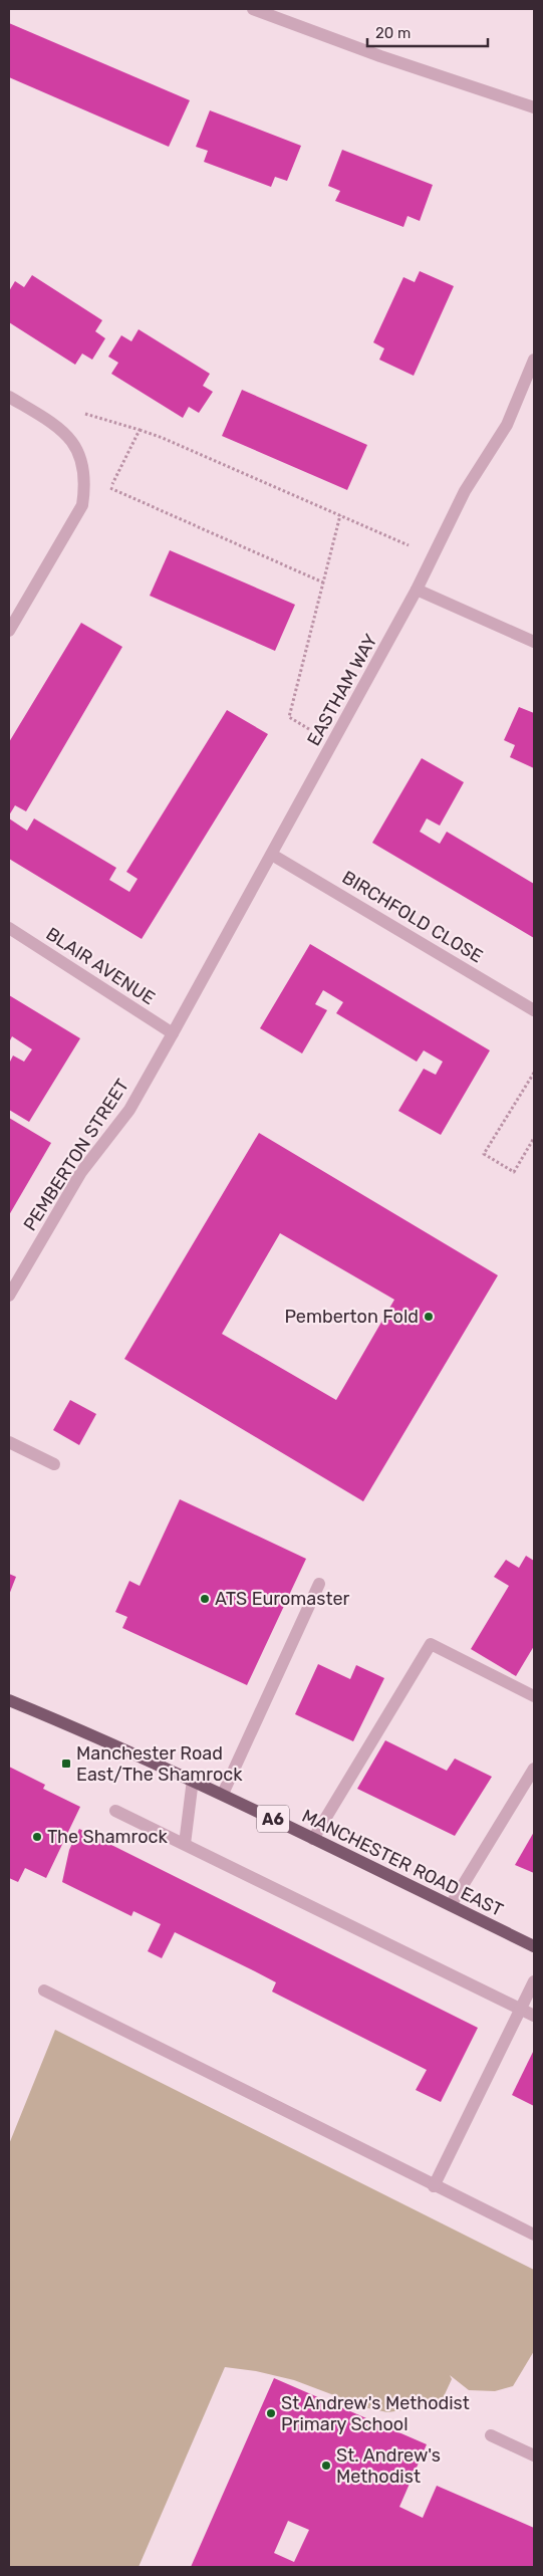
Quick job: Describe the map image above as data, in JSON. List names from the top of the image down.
{
  "streets": {
    "main road": ["A6", "MANCHESTER ROAD EAST"],
    "street": [
      "EASTHAM WAY",
      "BIRCHFOLD CLOSE",
      "BLAIR AVENUE",
      "PEMBERTON STREET"
    ]
  },
  "crossings": [
    ["EASTHAM WAY", "BIRCHFOLD CLOSE"],
    ["EASTHAM WAY", "BLAIR AVENUE"],
    ["EASTHAM WAY", "PEMBERTON STREET"],
    ["BLAIR AVENUE", "PEMBERTON STREET"]
  ],
  "places": {
    "other": [
      "Pemberton Fold",
      "ATS Euromaster",
      "The Shamrock",
      "St Andrew's Methodist Primary School",
      "St. Andrew's Methodist"
    ],
    "transit": ["Manchester Road East/The Shamrock"]
  },
  "scale_bar": "20 m"
}
